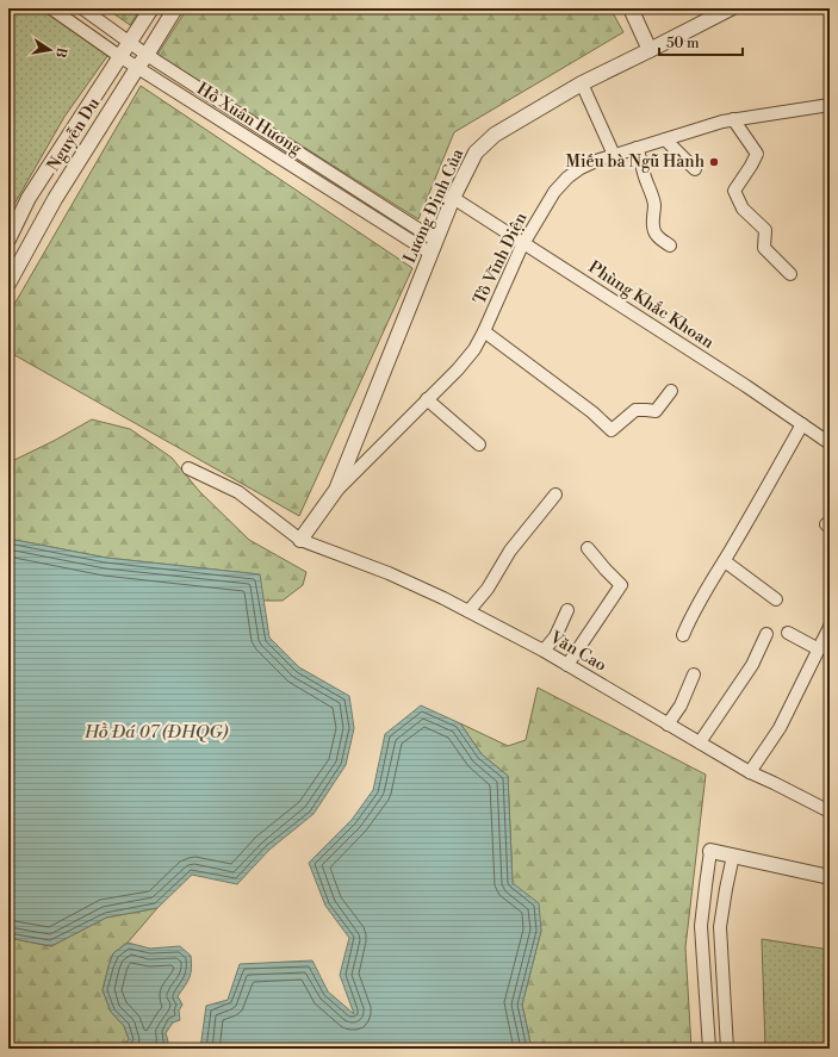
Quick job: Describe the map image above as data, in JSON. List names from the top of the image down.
{
  "streets": {
    "street": [
      "Hồ Xuân Hương",
      "Nguyễn Du",
      "Lương Định Của",
      "Tô Vĩnh Diện",
      "Phùng Khắc Khoan",
      "Văn Cao"
    ]
  },
  "crossings": [
    ["Hồ Xuân Hương", "Nguyễn Du"],
    ["Hồ Xuân Hương", "Lương Định Của"],
    ["Lương Định Của", "Tô Vĩnh Diện"],
    ["Lương Định Của", "Phùng Khắc Khoan"],
    ["Lương Định Của", "Văn Cao"],
    ["Tô Vĩnh Diện", "Phùng Khắc Khoan"]
  ],
  "water": ["Hồ Đá 07 (ĐHQG)"],
  "places": ["Miếu bà Ngũ Hành"],
  "scale_bar": "50 m",
  "north": "right"
}
